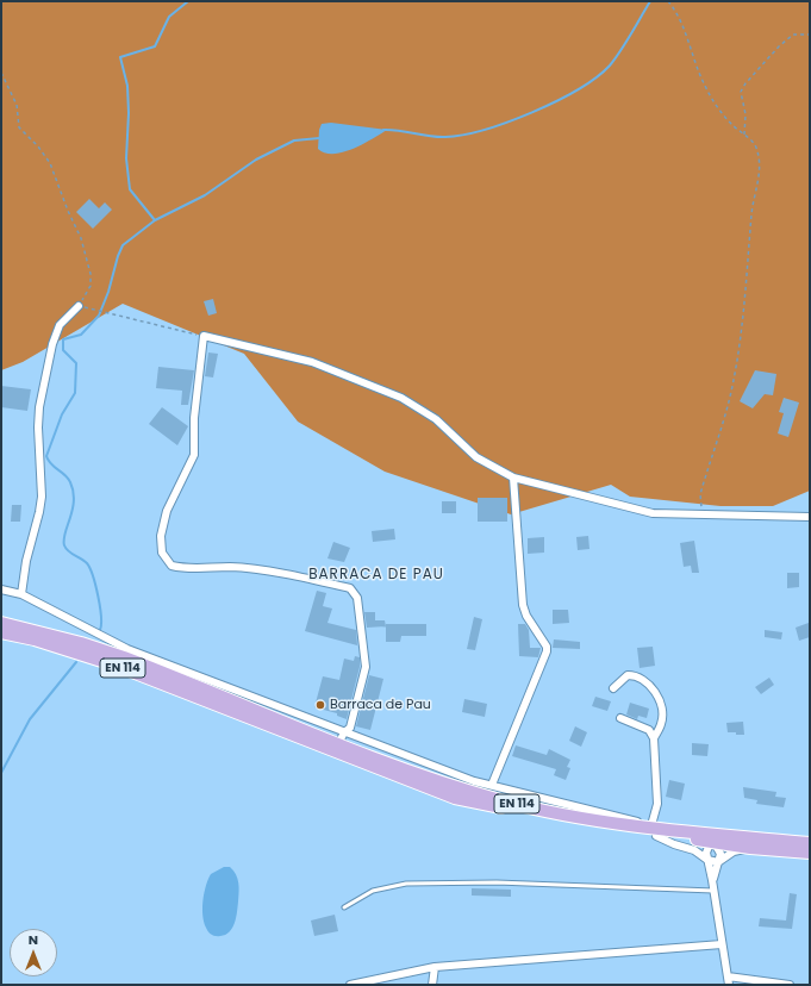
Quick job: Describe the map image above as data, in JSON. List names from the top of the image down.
{
  "streets": {
    "main road": ["EN 114"]
  },
  "districts": ["BARRACA DE PAU"],
  "places": ["Barraca de Pau"],
  "north": "top"
}
